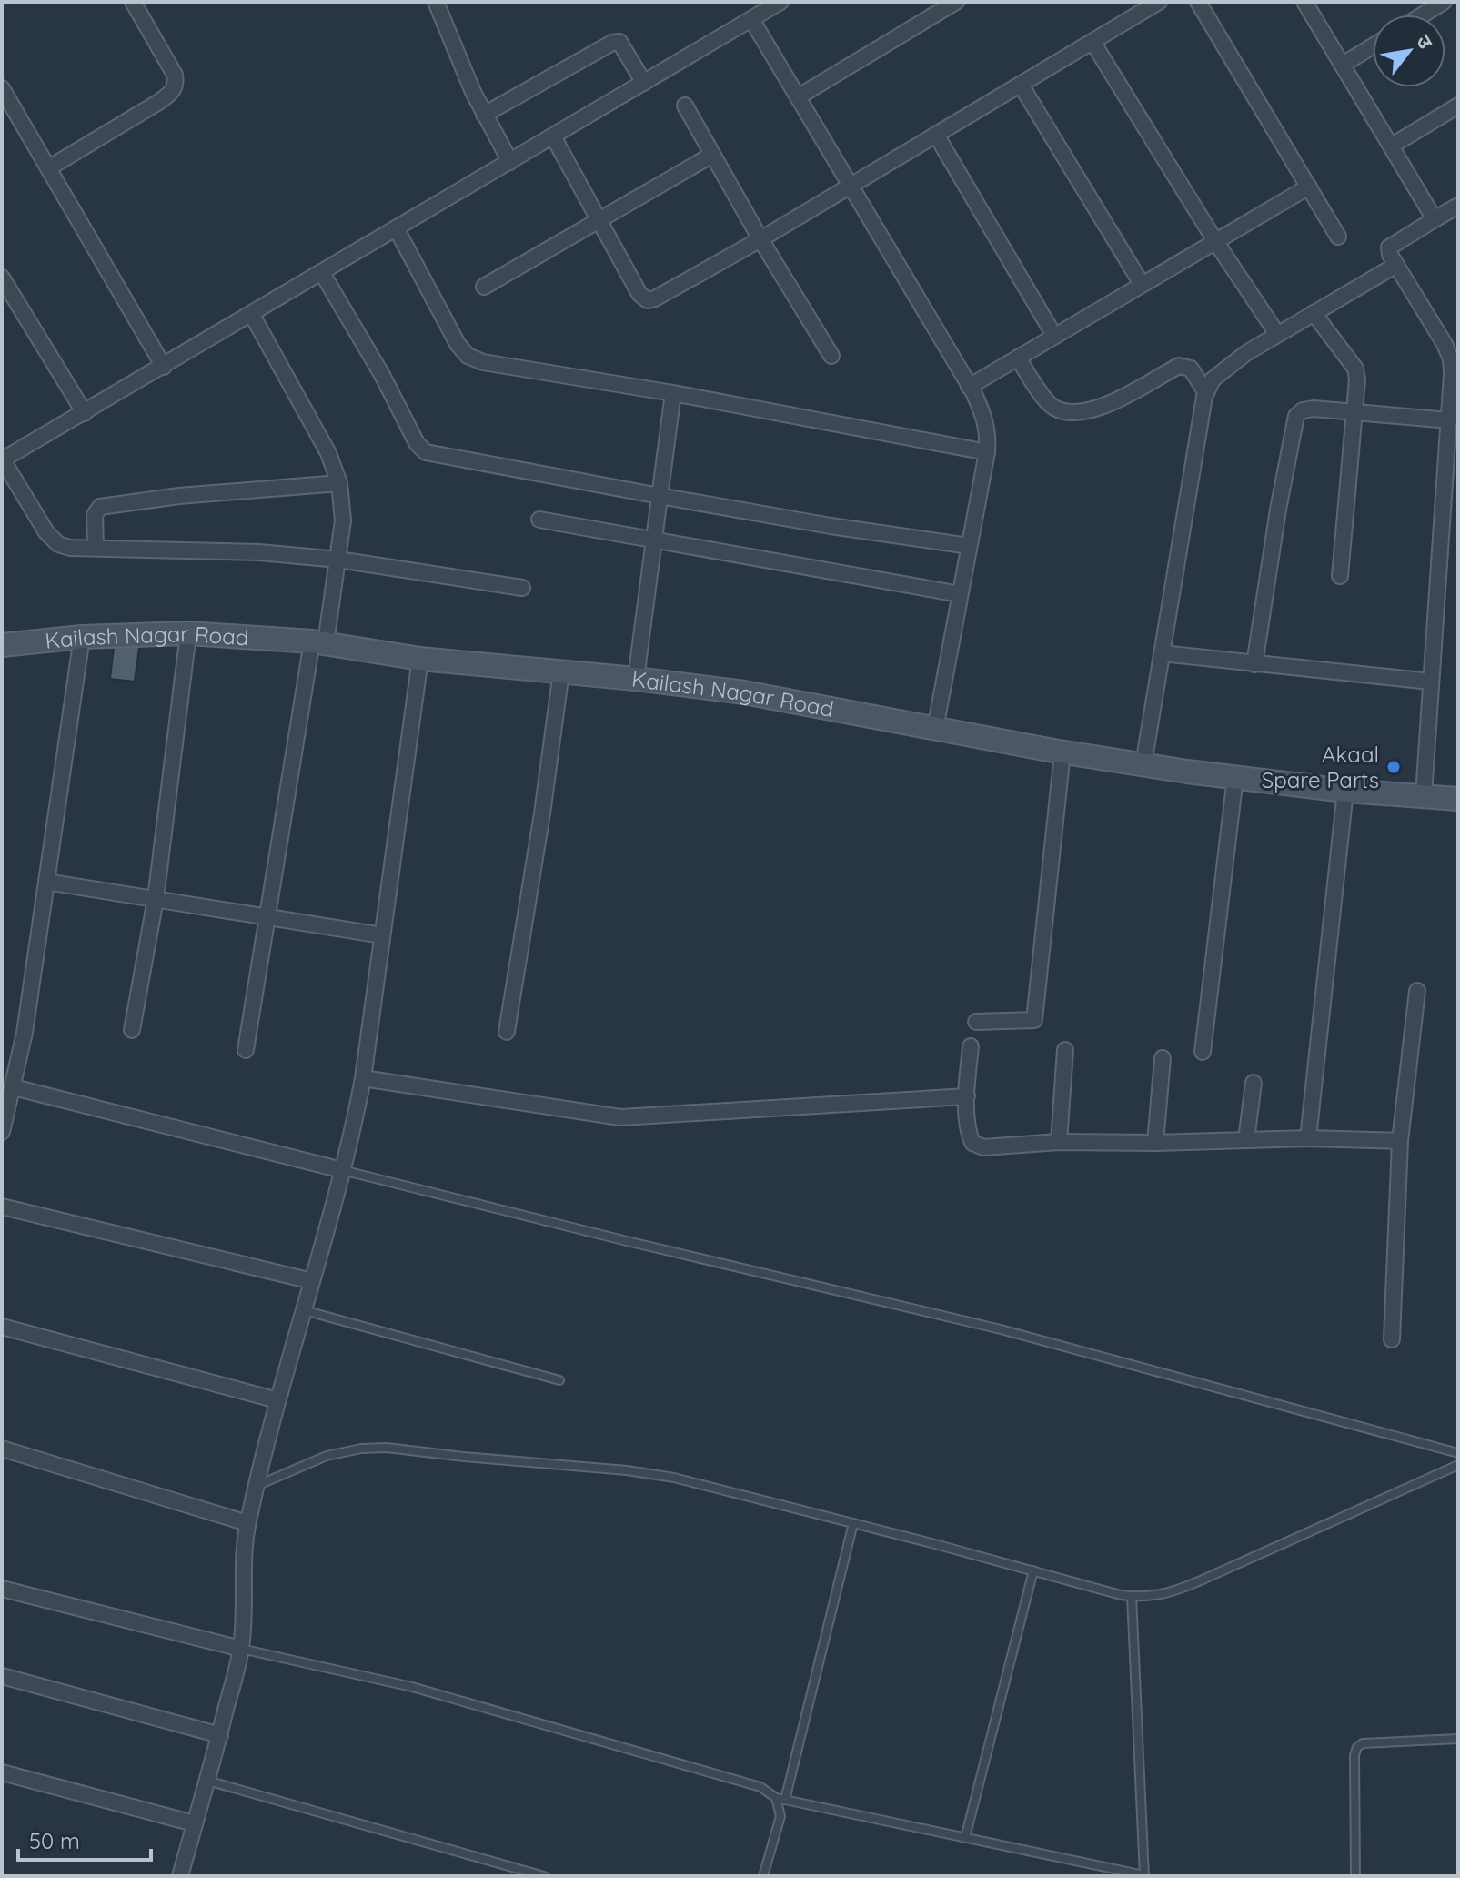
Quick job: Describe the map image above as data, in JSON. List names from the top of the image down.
{
  "streets": {
    "street": ["Kailash Nagar Road"]
  },
  "places": ["Akaal Spare Parts"],
  "scale_bar": "50 m",
  "north": "top right"
}
